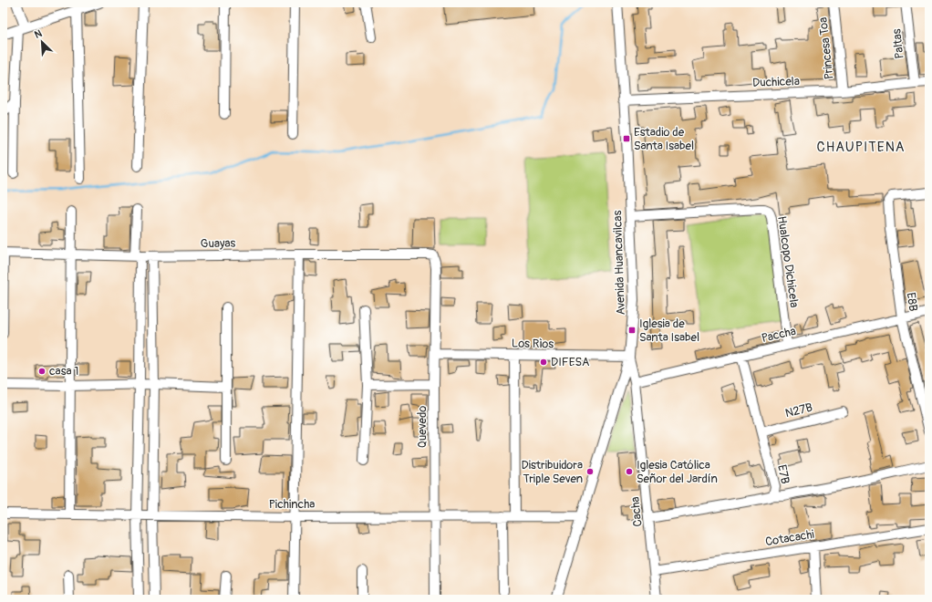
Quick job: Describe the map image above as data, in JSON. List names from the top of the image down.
{
  "streets": {
    "street": [
      "Paltas",
      "Princesa Toa",
      "Duchicela",
      "Guayas",
      "Hualcopo Dichicela",
      "Avenida Huancavilcas",
      "E8B",
      "Paccha",
      "Los Rìos",
      "N27B",
      "Quevedo",
      "E7B",
      "Pichincha",
      "Cacha",
      "Cotacachi"
    ]
  },
  "crossings": [
    ["Paltas", "Duchicela"],
    ["Princesa Toa", "Duchicela"],
    ["Duchicela", "Avenida Huancavilcas"],
    ["Guayas", "Quevedo"],
    ["Hualcopo Dichicela", "Avenida Huancavilcas"],
    ["Hualcopo Dichicela", "Paccha"],
    ["Avenida Huancavilcas", "Los Rìos"],
    ["Avenida Huancavilcas", "Pichincha"],
    ["Avenida Huancavilcas", "Cacha"],
    ["E8B", "Paccha"],
    ["Paccha", "E7B"],
    ["Paccha", "Cacha"],
    ["Los Rìos", "Quevedo"],
    ["Los Rìos", "Cacha"],
    ["N27B", "E7B"],
    ["Quevedo", "Pichincha"],
    ["E7B", "Cacha"],
    ["Cacha", "Cotacachi"]
  ],
  "districts": ["CHAUPITENA"],
  "places": {
    "transit": ["Estadio de Santa Isabel", "Iglesia de Santa Isabel"],
    "other": [
      "DIFESA",
      "casa 1",
      "Distribuidora Triple Seven",
      "Iglesia Católica Señor del Jardín"
    ]
  },
  "north": "top left"
}
